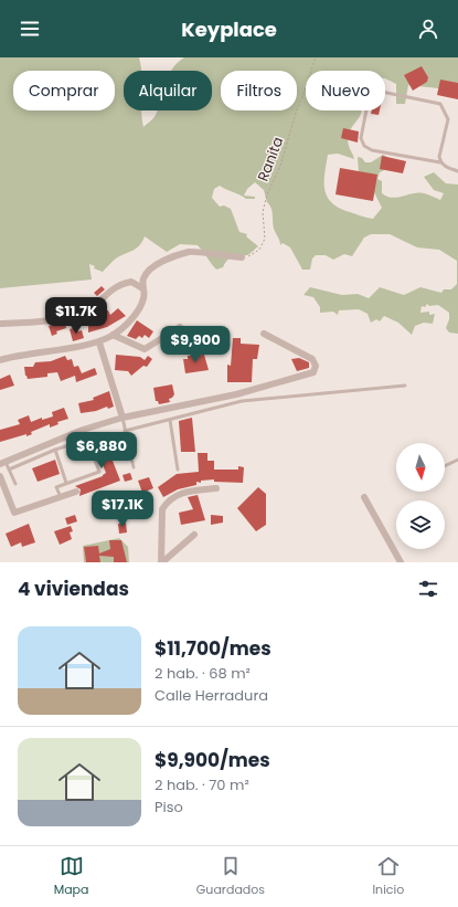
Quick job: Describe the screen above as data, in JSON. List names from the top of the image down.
{
  "streets": {
    "path": ["Ranita"]
  },
  "north": "bottom",
  "page": {
    "header": "Keyplace",
    "chip": [
      "Comprar",
      "Alquilar",
      "Filtros",
      "Nuevo"
    ],
    "price": [
      "$11.7K",
      "$9,900",
      "$6,880",
      "$17.1K"
    ],
    "heading": "4 viviendas",
    "list": [
      {
        "name": "$11,700/mes",
        "note": "2 hab. · 68 m² · Calle Herradura"
      },
      {
        "name": "$9,900/mes",
        "note": "2 hab. · 70 m² · Piso"
      }
    ],
    "tabs": ["Mapa", "Guardados", "Inicio"]
  }
}
